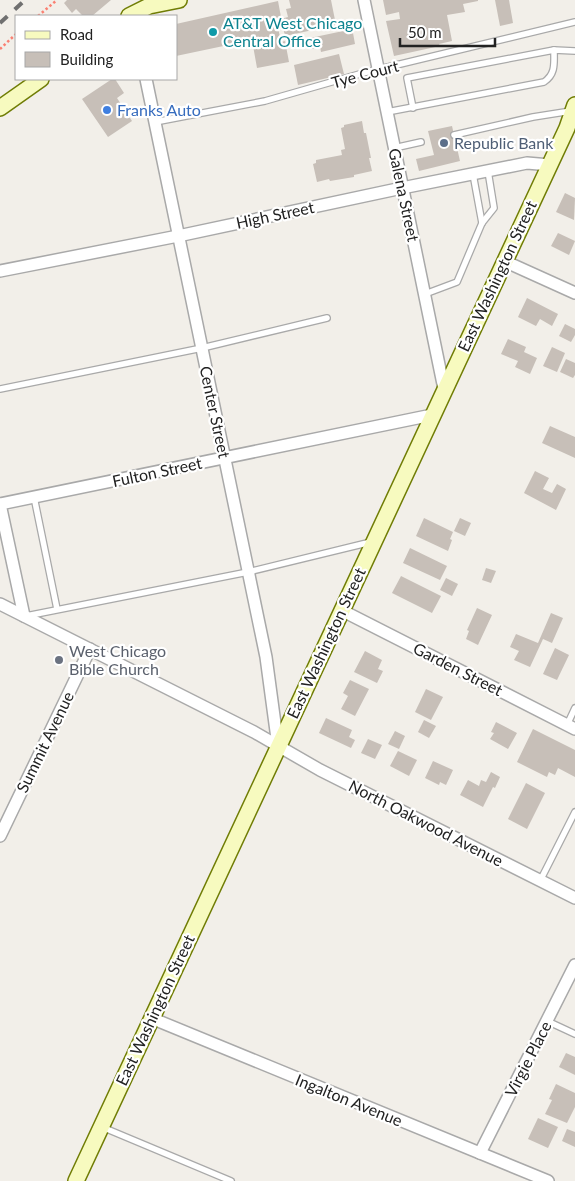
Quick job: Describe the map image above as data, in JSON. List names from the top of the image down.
{
  "streets": {
    "main road": ["East Washington Street"],
    "street": [
      "Galena Street",
      "High Street",
      "Center Street",
      "Fulton Street",
      "Garden Street",
      "Summit Avenue",
      "North Oakwood Avenue",
      "Virgie Place",
      "Ingalton Avenue"
    ],
    "lane": ["Tye Court"]
  },
  "crossings": [
    ["Tye Court", "Galena Street"],
    ["Tye Court", "Center Street"],
    ["Galena Street", "High Street"],
    ["Galena Street", "East Washington Street"],
    ["High Street", "East Washington Street"],
    ["High Street", "Center Street"],
    ["East Washington Street", "Center Street"],
    ["East Washington Street", "Fulton Street"],
    ["East Washington Street", "Garden Street"],
    ["East Washington Street", "North Oakwood Avenue"],
    ["East Washington Street", "Ingalton Avenue"],
    ["Center Street", "Fulton Street"],
    ["Center Street", "North Oakwood Avenue"],
    ["Summit Avenue", "North Oakwood Avenue"],
    ["Virgie Place", "Ingalton Avenue"]
  ],
  "places": [
    "AT&T West Chicago Central Office",
    "Franks Auto",
    "Republic Bank",
    "West Chicago Bible Church"
  ],
  "legend": ["Road", "Building"],
  "scale_bar": "50 m"
}
